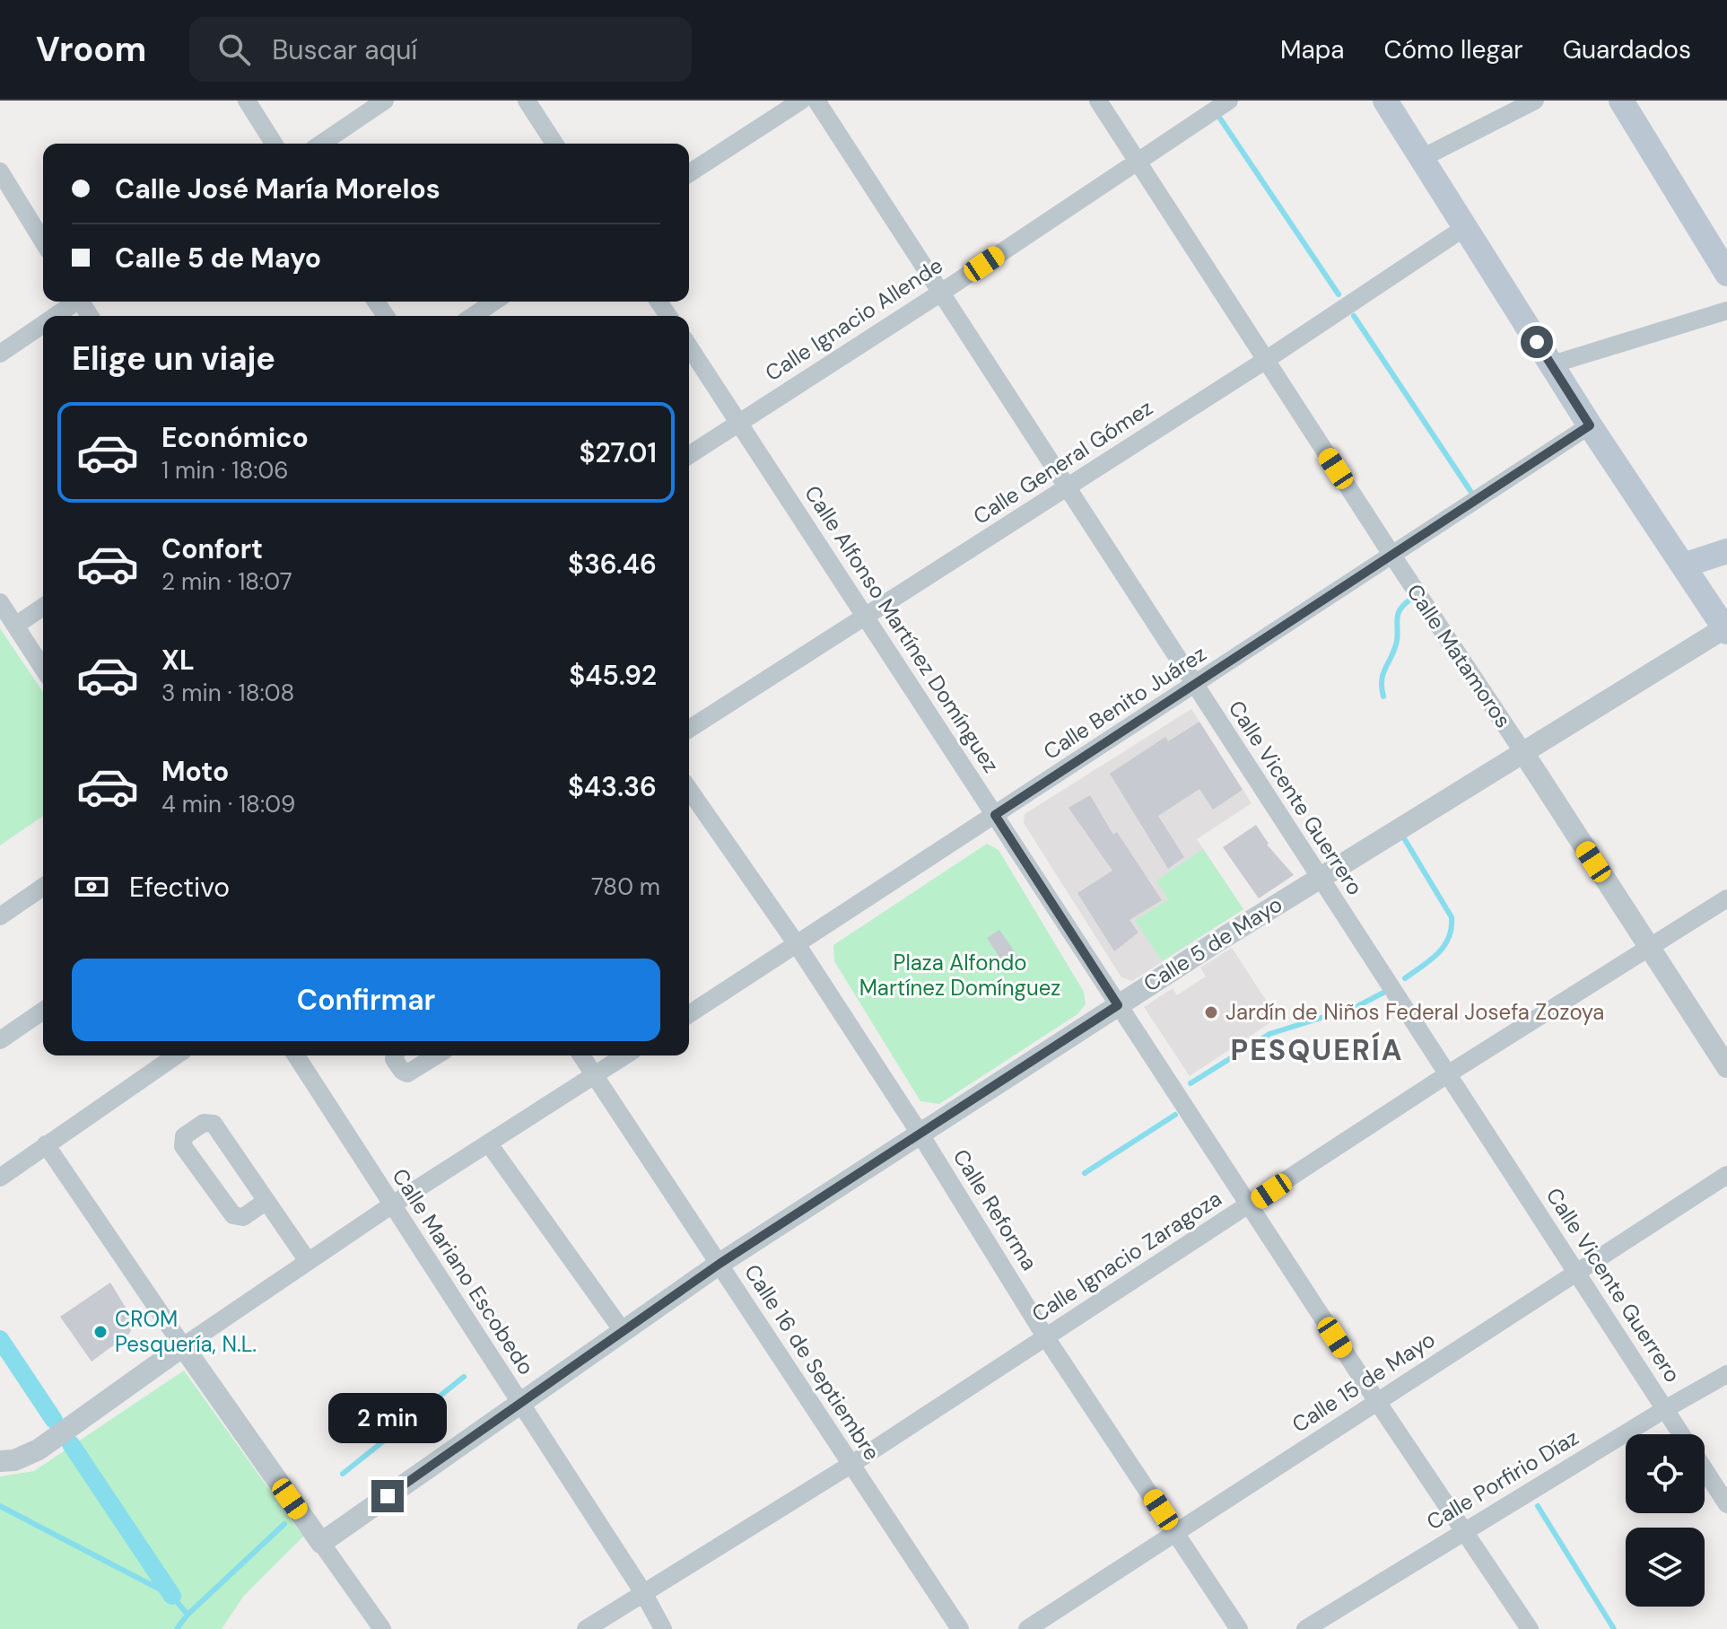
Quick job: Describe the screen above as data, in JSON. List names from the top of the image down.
{
  "streets": {
    "street": [
      "Calle Ignacio Allende",
      "Calle General Gómez",
      "Calle Alfonso Martínez Domínguez",
      "Calle Matamoros",
      "Calle Benito Juárez",
      "Calle Vicente Guerrero",
      "Calle 5 de Mayo",
      "Calle Reforma",
      "Calle Ignacio Zaragoza",
      "Calle Mariano Escobedo",
      "Calle 16 de Septiembre",
      "Calle 15 de Mayo",
      "Calle Porfirio Díaz"
    ]
  },
  "crossings": [
    ["Calle Ignacio Allende", "Calle Alfonso Martínez Domínguez"],
    ["Calle Ignacio Allende", "Calle Matamoros"],
    ["Calle Ignacio Allende", "Calle Vicente Guerrero"],
    ["Calle General Gómez", "Calle Alfonso Martínez Domínguez"],
    ["Calle General Gómez", "Calle Matamoros"],
    ["Calle General Gómez", "Calle Vicente Guerrero"],
    ["Calle Alfonso Martínez Domínguez", "Calle Benito Juárez"],
    ["Calle Alfonso Martínez Domínguez", "Calle 5 de Mayo"],
    ["Calle Alfonso Martínez Domínguez", "Calle Ignacio Zaragoza"],
    ["Calle Alfonso Martínez Domínguez", "Calle 15 de Mayo"],
    ["Calle Alfonso Martínez Domínguez", "Calle Porfirio Díaz"],
    ["Calle Matamoros", "Calle Benito Juárez"],
    ["Calle Matamoros", "Calle 5 de Mayo"],
    ["Calle Matamoros", "Calle Ignacio Zaragoza"],
    ["Calle Benito Juárez", "Calle Vicente Guerrero"],
    ["Calle Benito Juárez", "Calle Reforma"],
    ["Calle Vicente Guerrero", "Calle 5 de Mayo"],
    ["Calle Vicente Guerrero", "Calle Ignacio Zaragoza"],
    ["Calle Vicente Guerrero", "Calle 15 de Mayo"],
    ["Calle Vicente Guerrero", "Calle Porfirio Díaz"],
    ["Calle 5 de Mayo", "Calle Reforma"],
    ["Calle 5 de Mayo", "Calle Mariano Escobedo"],
    ["Calle 5 de Mayo", "Calle 16 de Septiembre"],
    ["Calle Reforma", "Calle Ignacio Zaragoza"],
    ["Calle Reforma", "Calle 15 de Mayo"],
    ["Calle Ignacio Zaragoza", "Calle Mariano Escobedo"],
    ["Calle Ignacio Zaragoza", "Calle 16 de Septiembre"]
  ],
  "districts": ["PESQUERÍA"],
  "parks": ["Plaza Alfondo Martínez Domínguez"],
  "places": ["Jardín de Niños Federal Josefa Zozoya", "CROM Pesquería, N.L."],
  "page": {
    "header": "Vroom",
    "search": "Buscar aquí",
    "nav": ["Mapa", "Cómo llegar", "Guardados"],
    "banner": ["Calle José María Morelos", "Calle 5 de Mayo"],
    "heading": "Elige un viaje",
    "list": [
      {
        "name": "Económico",
        "note": "1 min · 18:06",
        "value": "$27.01"
      },
      {
        "name": "Confort",
        "note": "2 min · 18:07",
        "value": "$36.46"
      },
      {
        "name": "XL",
        "note": "3 min · 18:08",
        "value": "$45.92"
      },
      {
        "name": "Moto",
        "note": "4 min · 18:09",
        "value": "$43.36"
      }
    ],
    "pay": ["Efectivo", "780 m"],
    "buttons": "Confirmar",
    "bubble": "2 min"
  }
}
